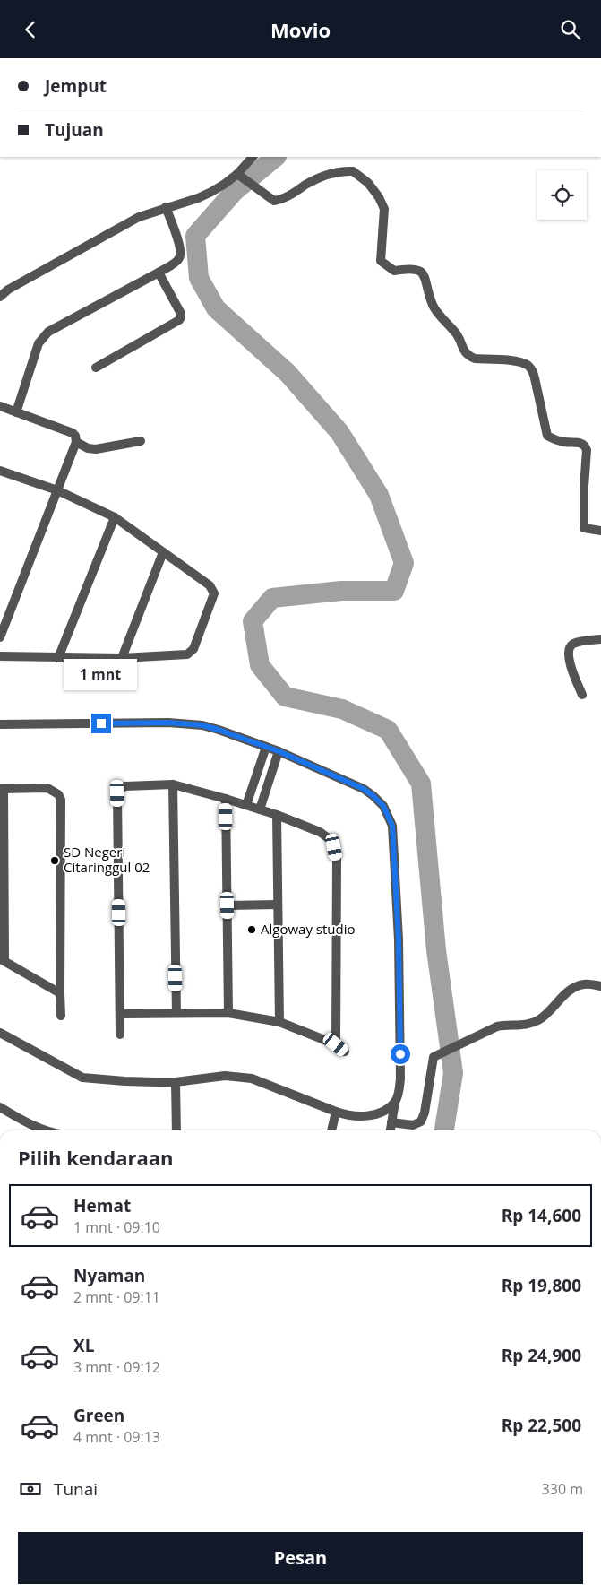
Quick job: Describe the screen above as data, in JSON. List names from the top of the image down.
{
  "places": ["SD Negeri Citaringgul 02", "Algoway studio"],
  "page": {
    "header": "Movio",
    "banner": ["Jemput", "Tujuan"],
    "bubble": "1 mnt",
    "heading": "Pilih kendaraan",
    "list": [
      {
        "name": "Hemat",
        "note": "1 mnt · 09:10",
        "value": "Rp 14,600"
      },
      {
        "name": "Nyaman",
        "note": "2 mnt · 09:11",
        "value": "Rp 19,800"
      },
      {
        "name": "XL",
        "note": "3 mnt · 09:12",
        "value": "Rp 24,900"
      },
      {
        "name": "Green",
        "note": "4 mnt · 09:13",
        "value": "Rp 22,500"
      }
    ],
    "pay": ["Tunai", "330 m"],
    "buttons": "Pesan"
  }
}
